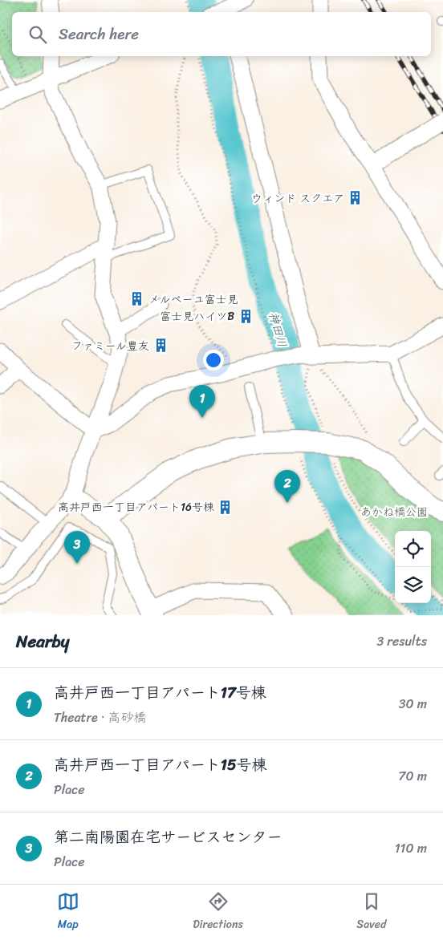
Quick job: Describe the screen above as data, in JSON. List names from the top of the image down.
{
  "water": ["神田川"],
  "parks": ["あかね橋公園"],
  "places": {
    "building": [
      "ウィンド スクエア",
      "メルベーユ富士見",
      "富士見ハイツB",
      "ファミール豊友",
      "高井戸西一丁目アパート16号棟"
    ]
  },
  "page": {
    "search": "Search here",
    "pins": ["1", "2", "3"],
    "heading": ["Nearby", "3 results"],
    "list": [
      {
        "mark": "1",
        "name": "高井戸西一丁目アパート17号棟",
        "note": "Theatre · 高砂橋",
        "value": "30 m"
      },
      {
        "mark": "2",
        "name": "高井戸西一丁目アパート15号棟",
        "note": "Place",
        "value": "70 m"
      },
      {
        "mark": "3",
        "name": "第二南陽園在宅サービスセンター",
        "note": "Place",
        "value": "110 m"
      }
    ],
    "nav": ["Map", "Directions", "Saved"]
  }
}
